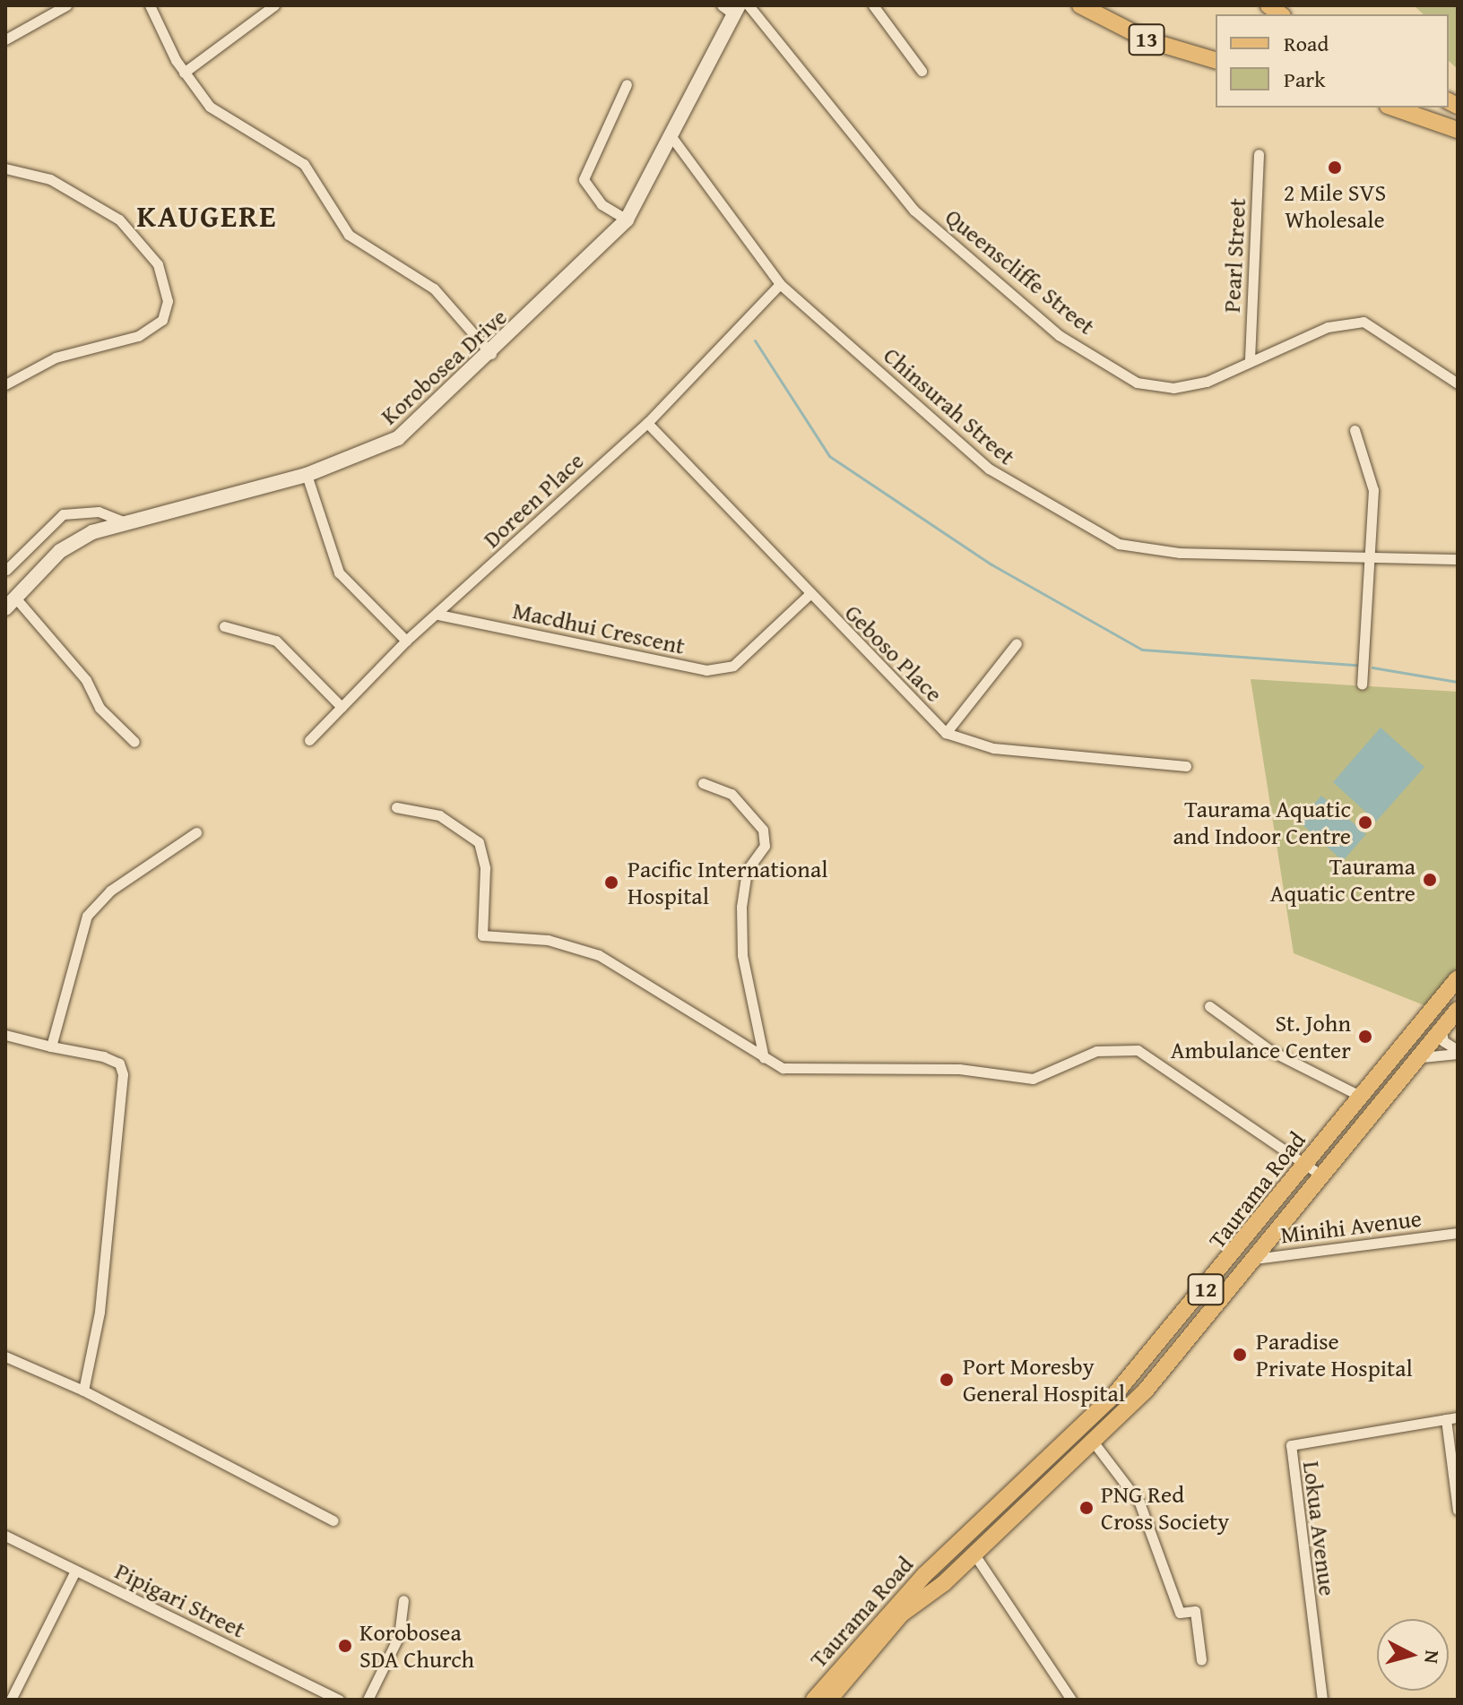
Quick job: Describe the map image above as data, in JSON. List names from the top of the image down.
{
  "streets": {
    "main road": [
      "13",
      "Korobosea Drive",
      "Taurama Road",
      "12"
    ],
    "street": [
      "Pearl Street",
      "Queenscliffe Street",
      "Chinsurah Street",
      "Doreen Place",
      "Macdhui Crescent",
      "Geboso Place",
      "Minihi Avenue",
      "Lokua Avenue",
      "Pipigari Street"
    ]
  },
  "crossings": [
    ["Pearl Street", "Queenscliffe Street"],
    ["Korobosea Drive", "Chinsurah Street"],
    ["Chinsurah Street", "Doreen Place"],
    ["Doreen Place", "Macdhui Crescent"],
    ["Doreen Place", "Geboso Place"],
    ["Macdhui Crescent", "Geboso Place"],
    ["Taurama Road", "Minihi Avenue"]
  ],
  "districts": ["KAUGERE"],
  "places": [
    "2 Mile SVS Wholesale",
    "Taurama Aquatic and Indoor Centre",
    "Taurama Aquatic Centre",
    "Pacific International Hospital",
    "St. John Ambulance Center",
    "Paradise Private Hospital",
    "Port Moresby General Hospital",
    "PNG Red Cross Society",
    "Korobosea SDA Church"
  ],
  "legend": ["Road", "Park"],
  "north": "right"
}
